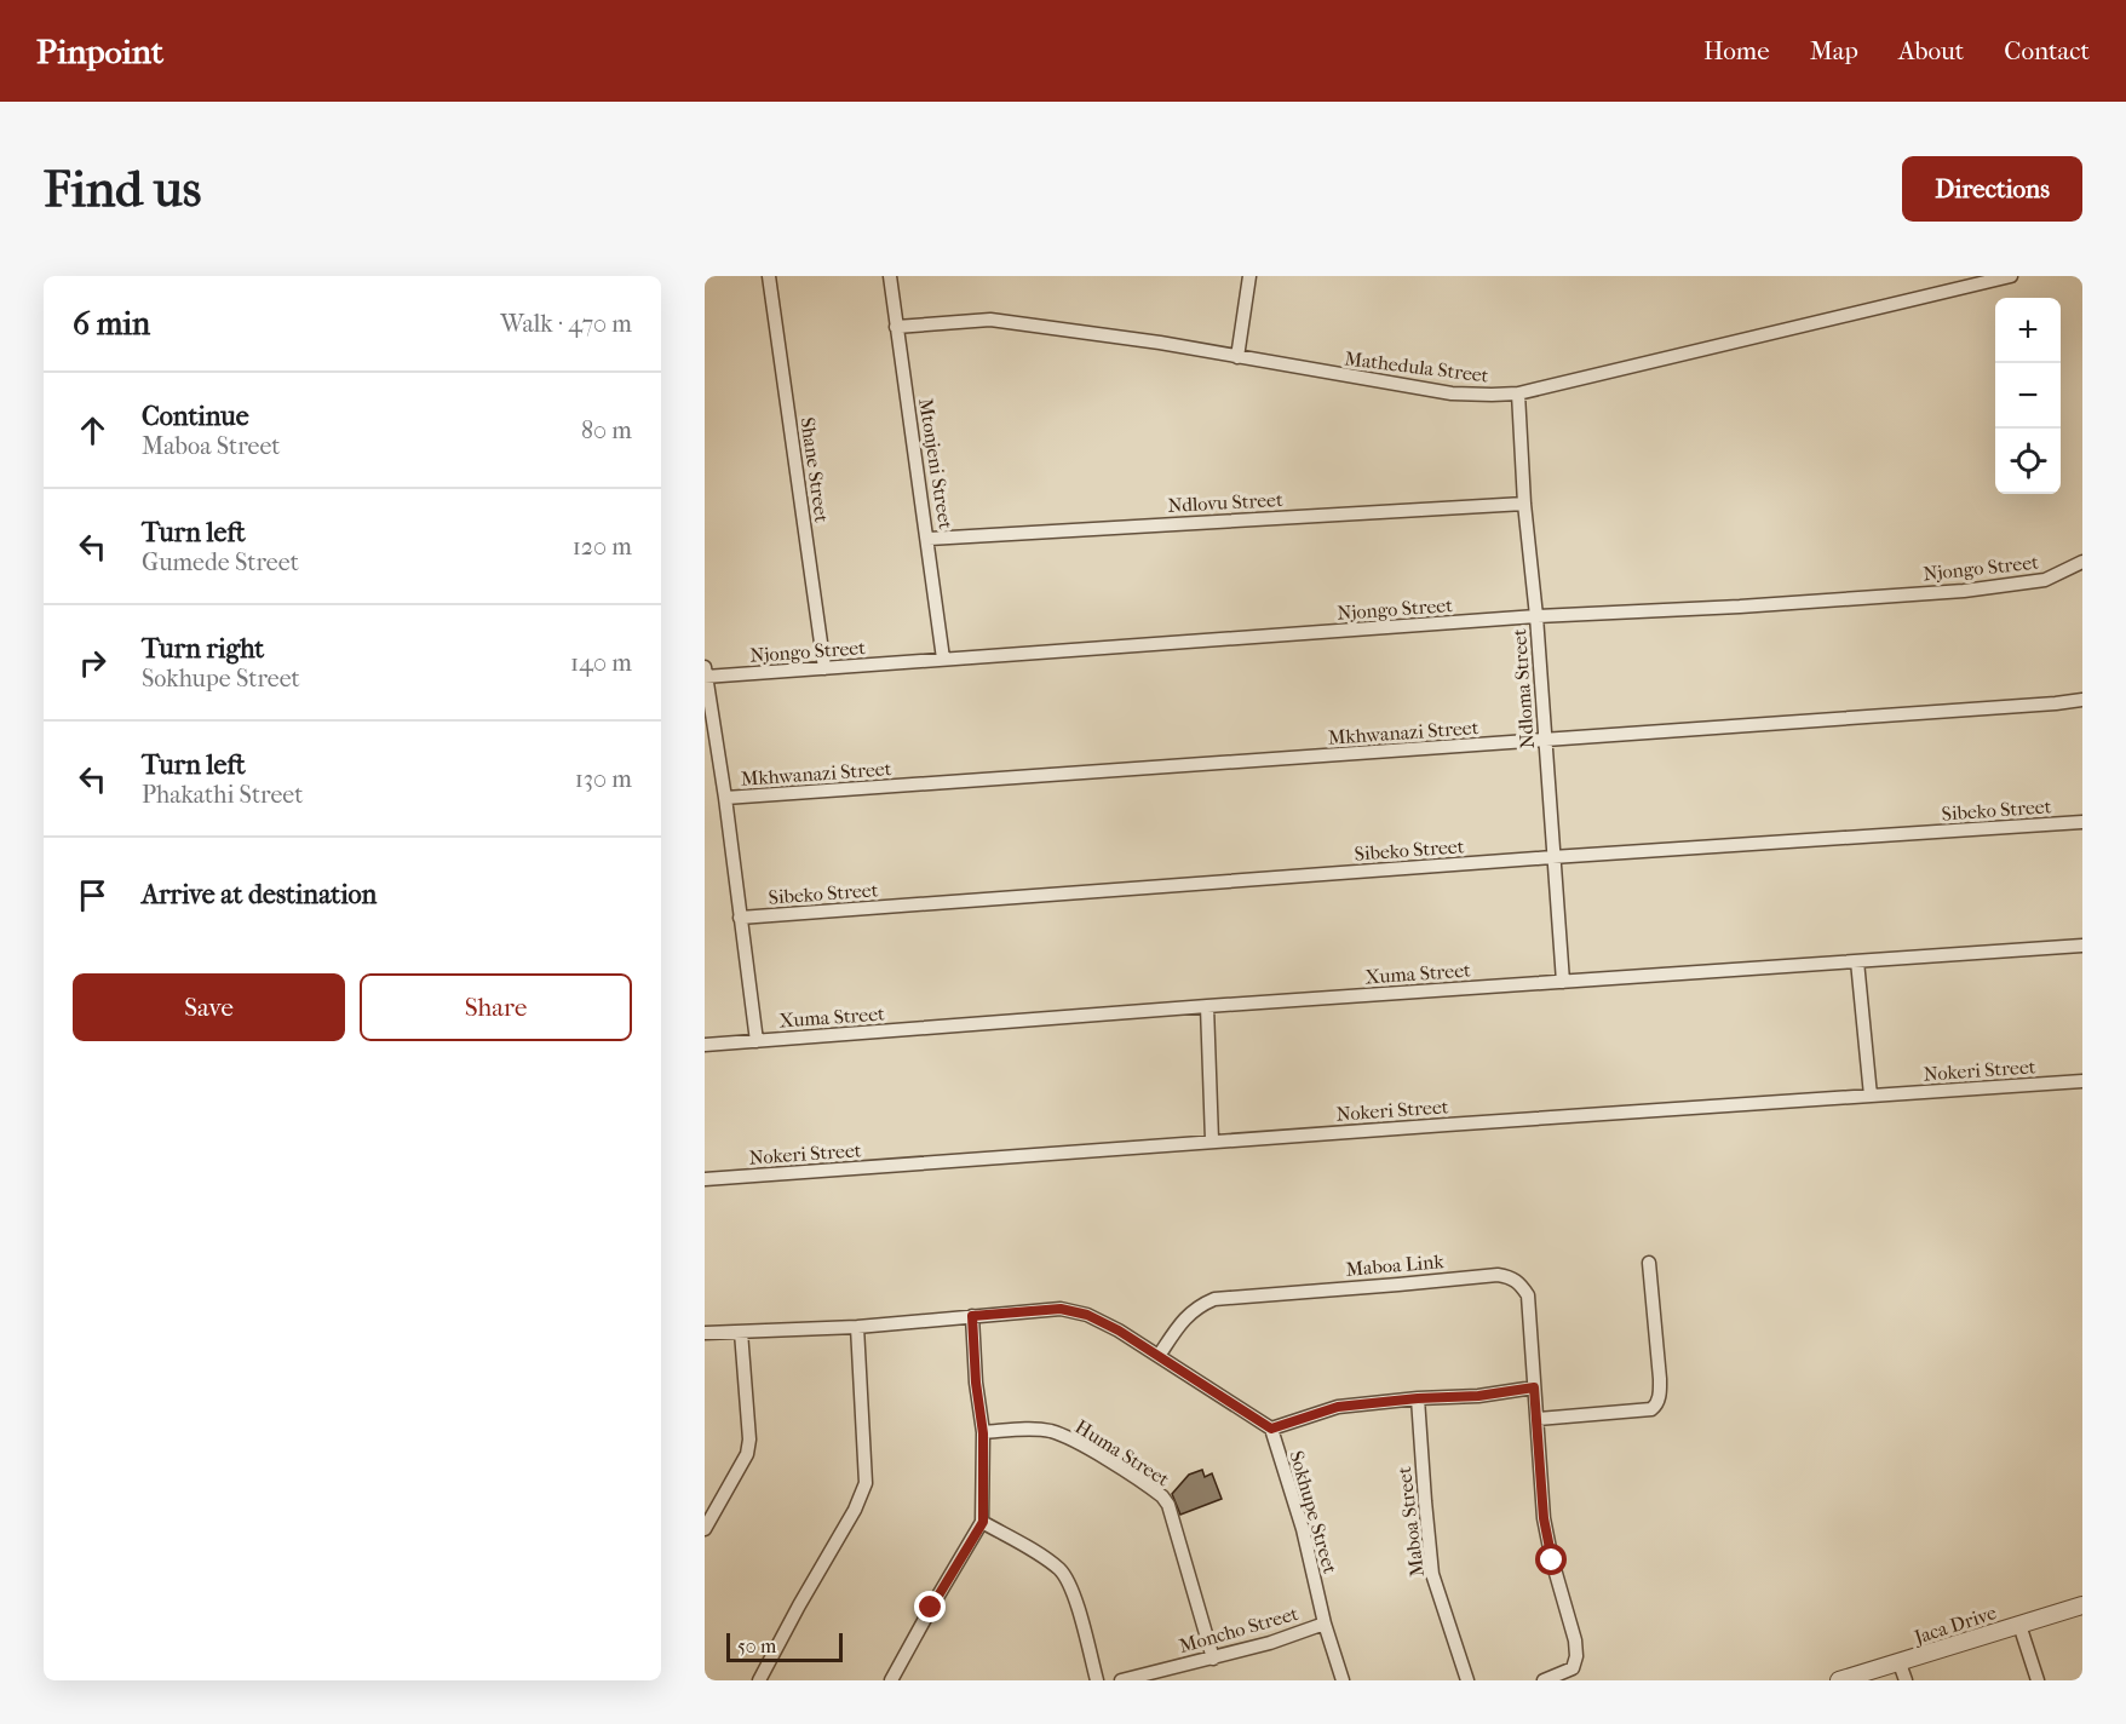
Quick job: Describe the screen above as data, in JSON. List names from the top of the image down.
{
  "streets": {
    "street": [
      "Mathedula Street",
      "Mtonjeni Street",
      "Shane Street",
      "Ndlovu Street",
      "Njongo Street",
      "Ndloma Street",
      "Mkhwanazi Street",
      "Sibeko Street",
      "Xuma Street",
      "Nokeri Street",
      "Maboa Link",
      "Huma Street",
      "Sokhupe Street",
      "Maboa Street",
      "Jaca Drive",
      "Moncho Street"
    ]
  },
  "crossings": [
    ["Mathedula Street", "Mtonjeni Street"],
    ["Mathedula Street", "Ndloma Street"],
    ["Mtonjeni Street", "Ndlovu Street"],
    ["Mtonjeni Street", "Njongo Street"],
    ["Shane Street", "Njongo Street"],
    ["Ndlovu Street", "Ndloma Street"],
    ["Njongo Street", "Ndloma Street"],
    ["Ndloma Street", "Mkhwanazi Street"],
    ["Ndloma Street", "Sibeko Street"],
    ["Ndloma Street", "Xuma Street"],
    ["Maboa Link", "Sokhupe Street"],
    ["Huma Street", "Moncho Street"],
    ["Sokhupe Street", "Moncho Street"]
  ],
  "scale_bar": "50 m",
  "page": {
    "header": "Pinpoint",
    "nav": [
      "Home",
      "Map",
      "About",
      "Contact"
    ],
    "buttons": [
      "Directions",
      ["Save", "Share"]
    ],
    "title": "Find us",
    "heading": ["6 min", "Walk · 470 m"],
    "map_buttons": ["+", "−"],
    "list": [
      ["Continue", "Maboa Street", "80 m"],
      ["Turn left", "Gumede Street", "120 m"],
      ["Turn right", "Sokhupe Street", "140 m"],
      ["Turn left", "Phakathi Street", "130 m"],
      "Arrive at destination"
    ],
    "scale": "50 m"
  }
}
